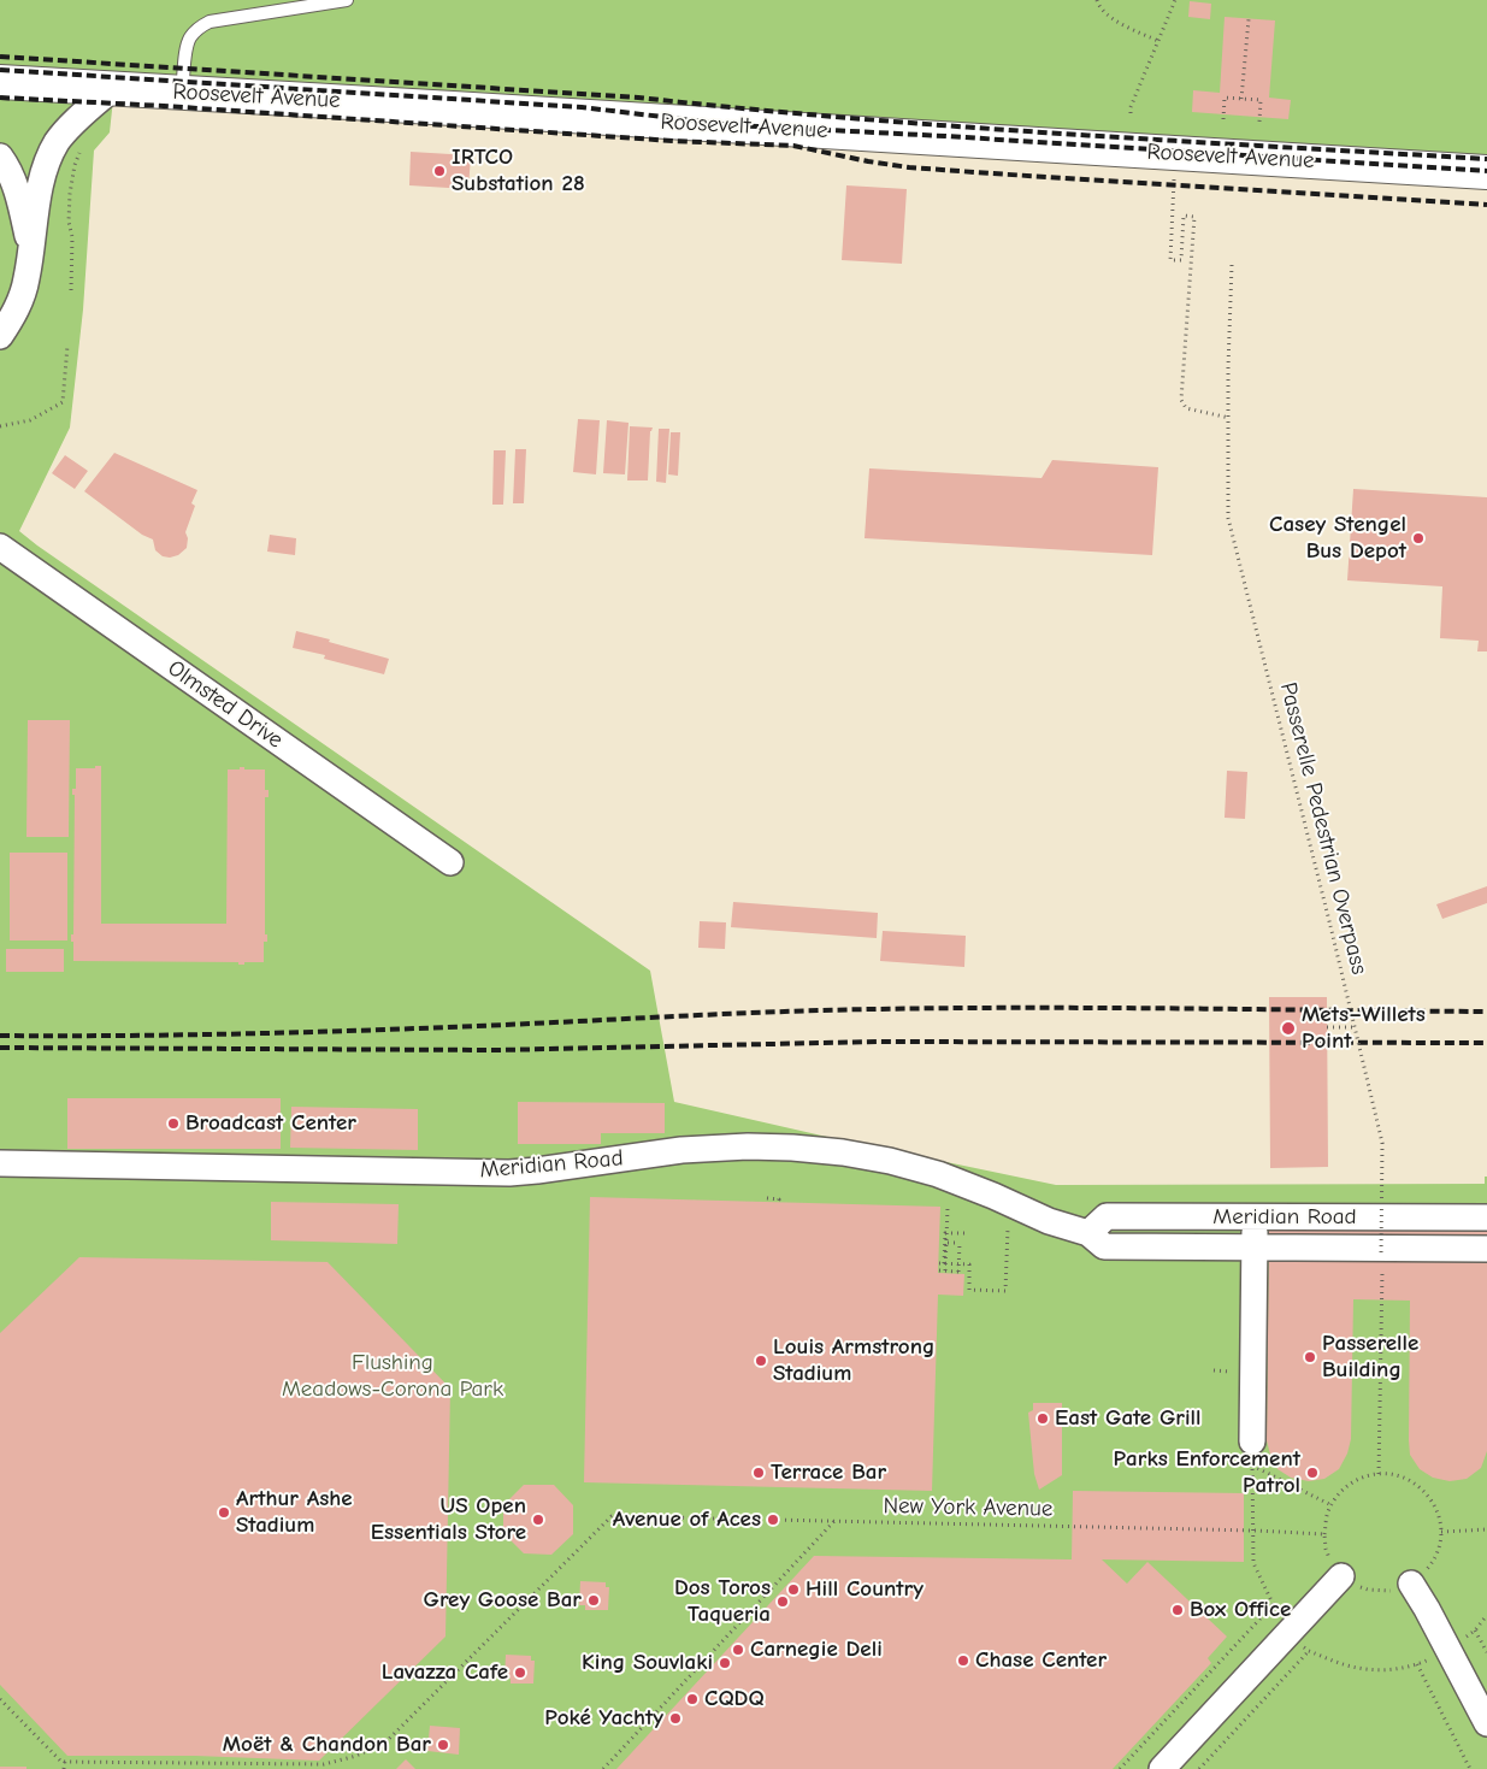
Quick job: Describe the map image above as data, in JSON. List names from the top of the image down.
{
  "streets": {
    "main road": ["Roosevelt Avenue"],
    "street": ["Olmsted Drive", "Meridian Road"],
    "path": ["Passerelle Pedestrian Overpass", "New York Avenue"]
  },
  "parks": ["Flushing Meadows-Corona Park"],
  "places": [
    "IRTCO Substation 28",
    "Casey Stengel Bus Depot",
    "Mets–Willets Point",
    "Broadcast Center",
    "Passerelle Building",
    "Louis Armstrong Stadium",
    "East Gate Grill",
    "Terrace Bar",
    "Parks Enforcement Patrol",
    "Arthur Ashe Stadium",
    "US Open Essentials Store",
    "Avenue of Aces",
    "Hill Country",
    "Grey Goose Bar",
    "Dos Toros Taqueria",
    "Box Office",
    "Carnegie Deli",
    "Chase Center",
    "King Souvlaki",
    "Lavazza Cafe",
    "CQDQ",
    "Poké Yachty",
    "Moët & Chandon Bar"
  ]
}
